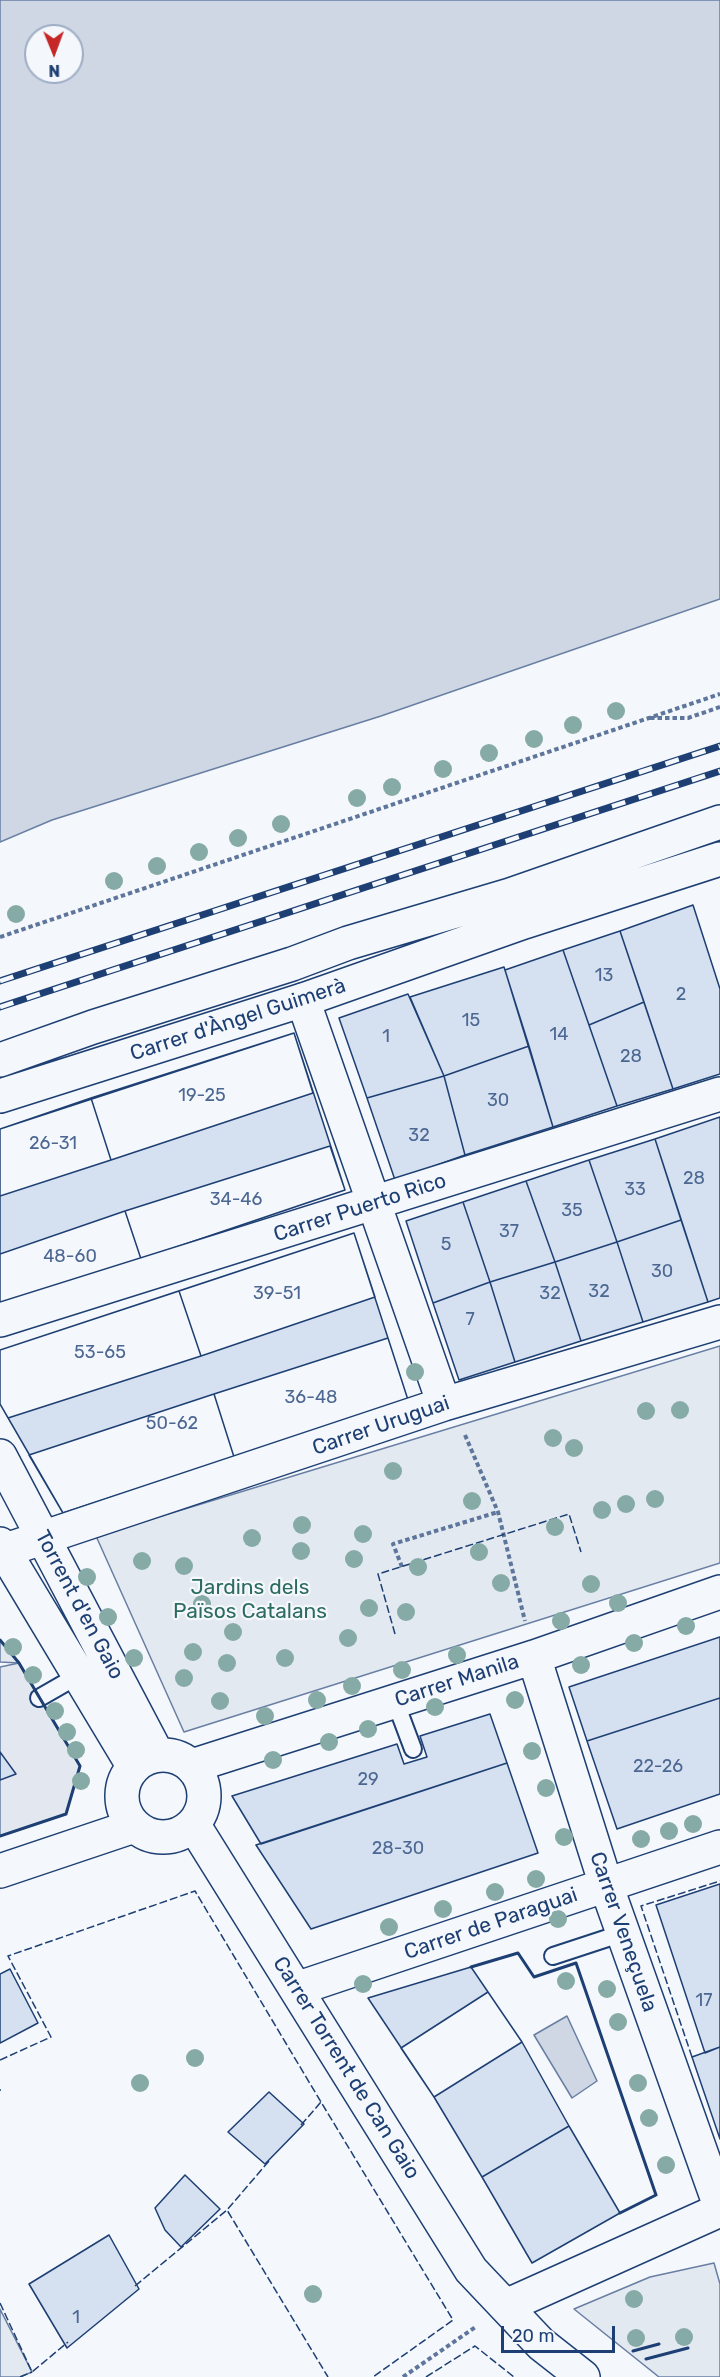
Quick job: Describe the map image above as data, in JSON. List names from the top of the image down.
{
  "streets": {
    "street": [
      "Carrer d'Àngel Guimerà",
      "Carrer Puerto Rico",
      "Carrer Uruguai",
      "Torrent d'en Gaio",
      "Carrer Manila",
      "Carrer de Paraguai",
      "Carrer Veneçuela",
      "Carrer Torrent de Can Gaio"
    ]
  },
  "crossings": [
    ["Carrer Uruguai", "Torrent d'en Gaio"],
    ["Torrent d'en Gaio", "Carrer Manila"],
    ["Torrent d'en Gaio", "Carrer Torrent de Can Gaio"],
    ["Carrer Manila", "Carrer Veneçuela"],
    ["Carrer Manila", "Carrer Torrent de Can Gaio"],
    ["Carrer de Paraguai", "Carrer Veneçuela"],
    ["Carrer de Paraguai", "Carrer Torrent de Can Gaio"]
  ],
  "parks": ["Jardins dels Països Catalans"],
  "house_numbers": [
    "13",
    "2",
    "15",
    "14",
    "1",
    "28",
    "19-25",
    "30",
    "32",
    "26-31",
    "28",
    "33",
    "34-46",
    "35",
    "37",
    "5",
    "48-60",
    "30",
    "32",
    "39-51",
    "32",
    "7",
    "53-65",
    "36-48",
    "50-62",
    "22-26",
    "29",
    "28-30",
    "17",
    "1"
  ],
  "scale_bar": "20 m",
  "north": "bottom"
}
